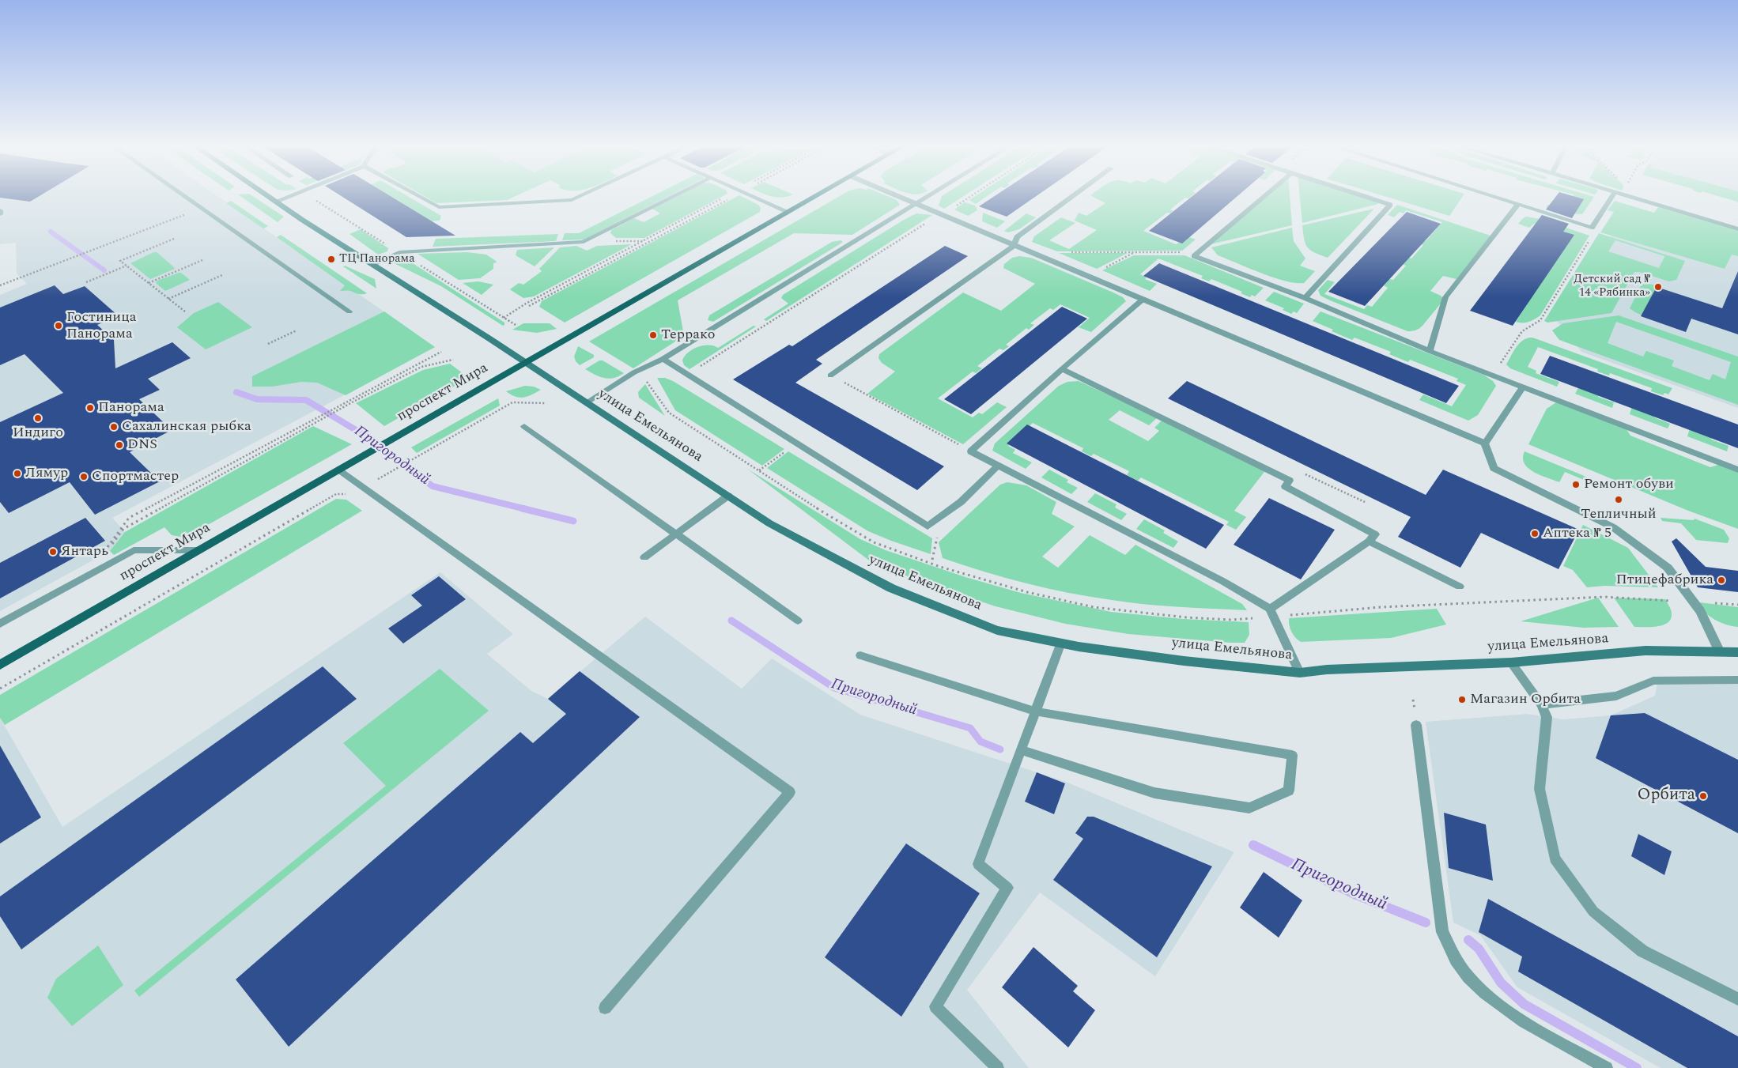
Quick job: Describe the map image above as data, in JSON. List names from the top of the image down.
{
  "streets": {
    "main road": ["проспект Мира", "улица Емельянова"]
  },
  "crossings": [
    ["проспект Мира", "улица Емельянова"]
  ],
  "water": ["Пригородный"],
  "places": [
    "ТЦ Панорама",
    "Детский сад № 14 «Рябинка»",
    "Гостиница Панорама",
    "Террако",
    "Панорама",
    "Индиго",
    "Сахалинская рыбка",
    "DNS",
    "Лямур",
    "Спортмастер",
    "Ремонт обуви",
    "Тепличный",
    "Аптека № 5",
    "Янтарь",
    "Птицефабрика",
    "Магазин Орбита",
    "Орбита"
  ]
}
